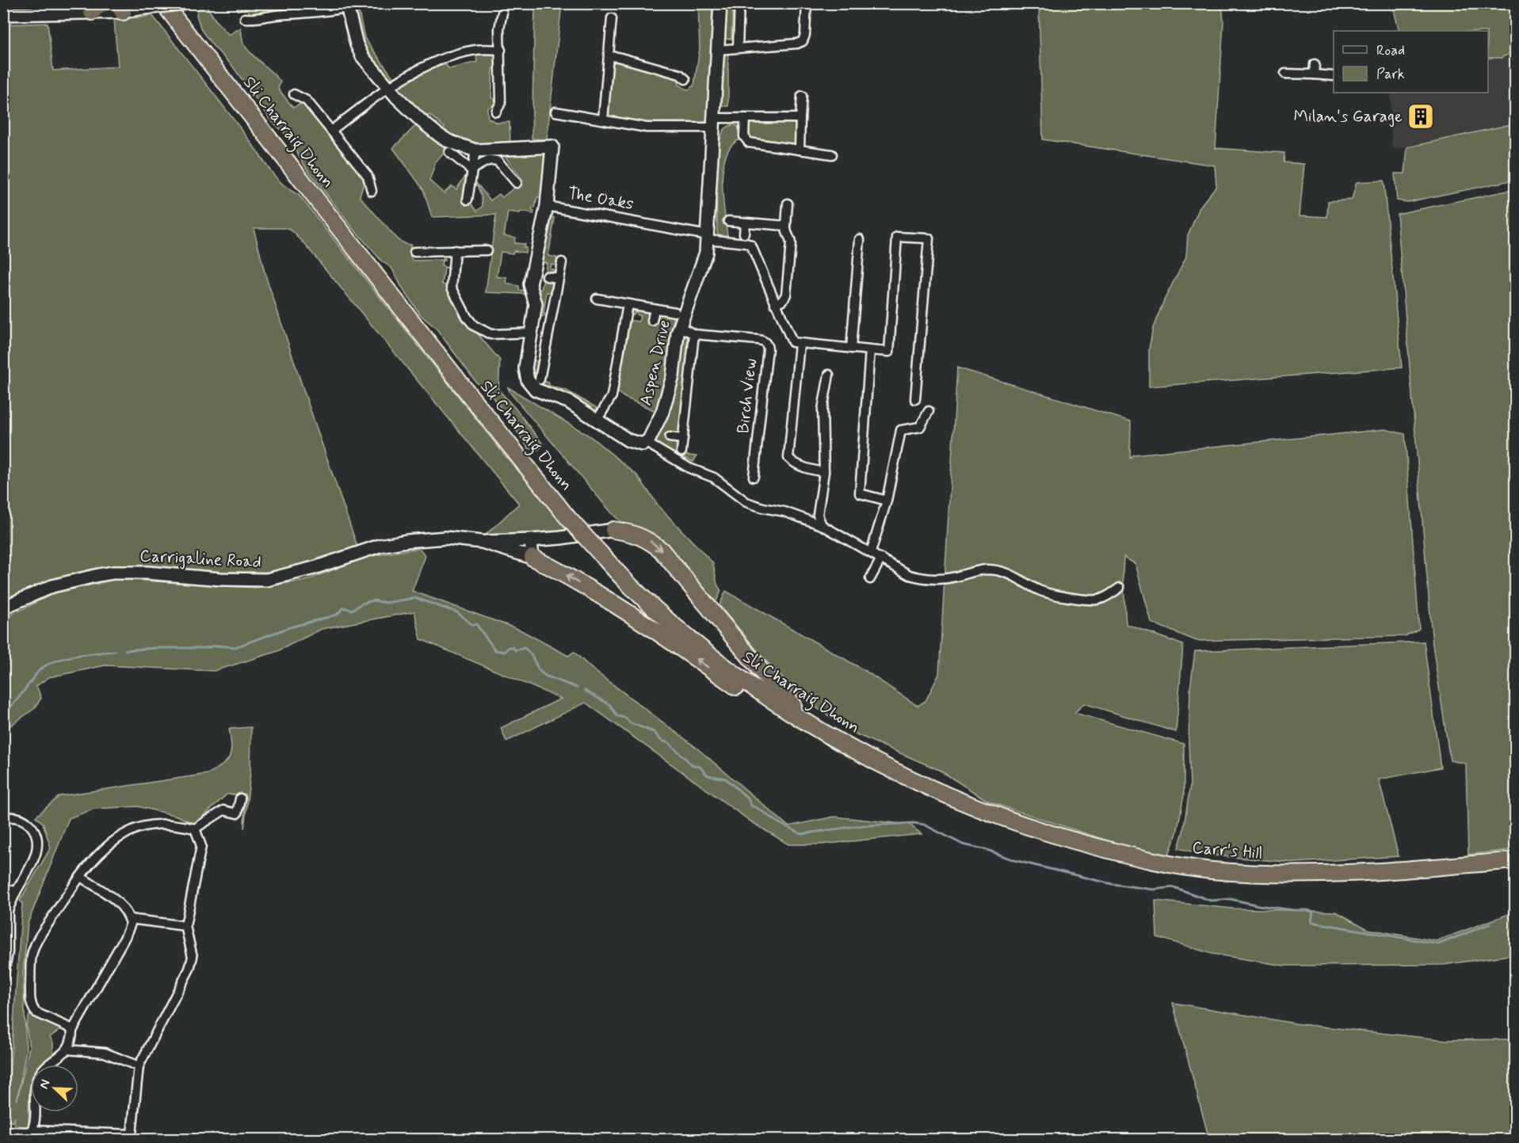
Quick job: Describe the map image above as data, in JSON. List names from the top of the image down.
{
  "streets": {
    "highway": ["Sli Charraig Dhonn", "Carr's Hill"],
    "street": [
      "The Oaks",
      "Aspen Drive",
      "Birch View",
      "Carrigaline Road"
    ]
  },
  "crossings": [
    ["Sli Charraig Dhonn", "Carr's Hill"],
    ["Aspen Drive", "Birch View"]
  ],
  "places": {
    "building": ["Milan's Garage"]
  },
  "legend": ["Road", "Park"],
  "north": "top left"
}
